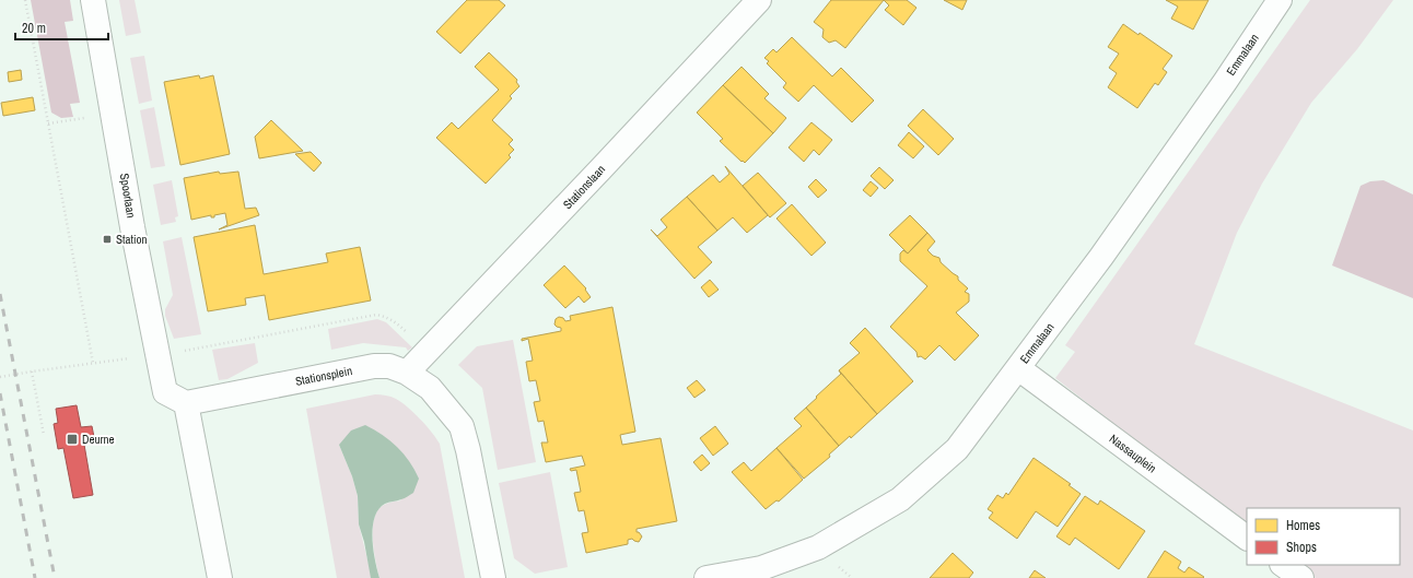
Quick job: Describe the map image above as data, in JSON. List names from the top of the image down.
{
  "streets": {
    "street": [
      "Emmalaan",
      "Stationslaan",
      "Spoorlaan",
      "Stationsplein",
      "Nassauplein"
    ]
  },
  "crossings": [
    ["Emmalaan", "Nassauplein"],
    ["Stationslaan", "Stationsplein"],
    ["Spoorlaan", "Stationsplein"]
  ],
  "places": {
    "transit": ["Station", "Deurne"]
  },
  "legend": ["Homes", "Shops"],
  "scale_bar": "20 m"
}
